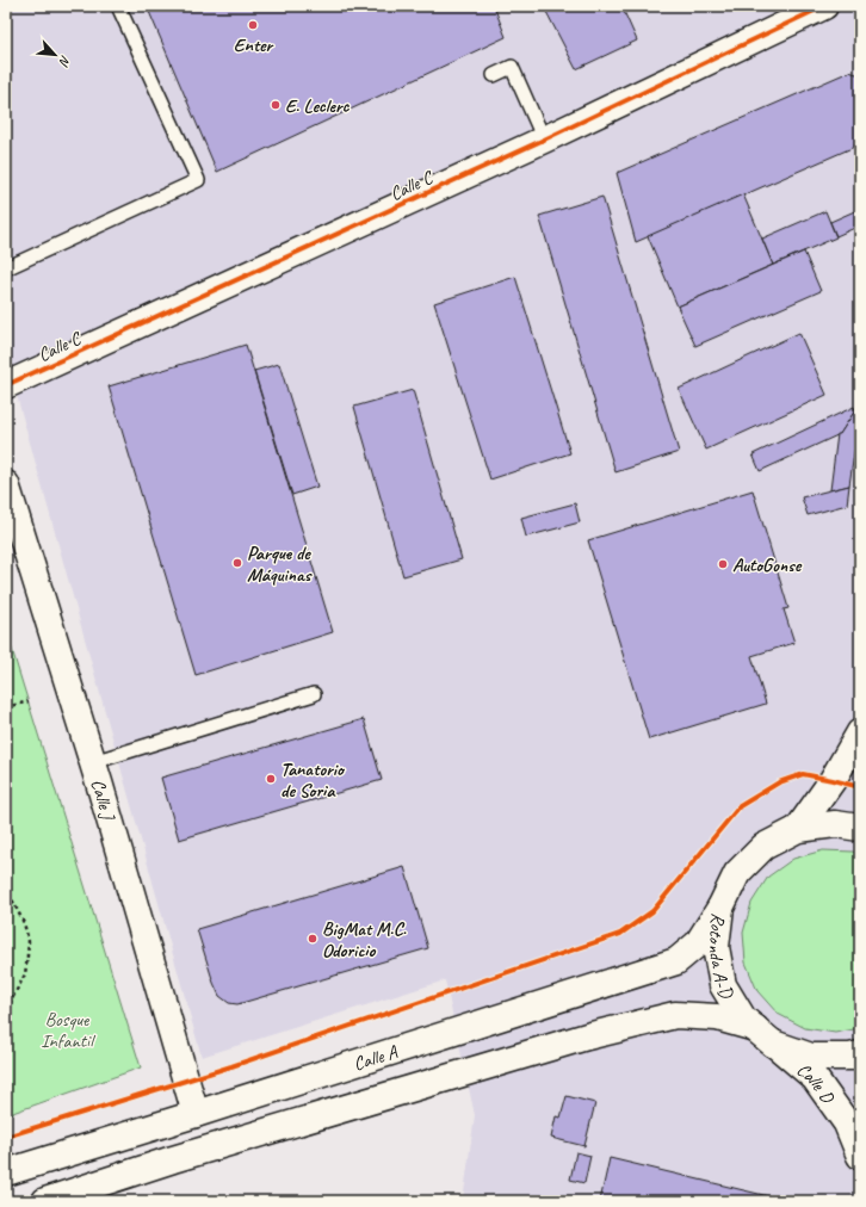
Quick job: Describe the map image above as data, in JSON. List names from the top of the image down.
{
  "streets": {
    "street": [
      "Calle C",
      "Calle J",
      "Rotonda A-D",
      "Calle A",
      "Calle D"
    ]
  },
  "crossings": [
    ["Calle J", "Calle A"],
    ["Rotonda A-D", "Calle A"],
    ["Rotonda A-D", "Calle D"]
  ],
  "parks": ["Bosque Infantil"],
  "places": [
    "Enter",
    "E. Leclerc",
    "Parque de Máquinas",
    "AutoGonse",
    "Tanatorio de Soria",
    "BigMat M.C. Odoricio"
  ],
  "north": "bottom right"
}
